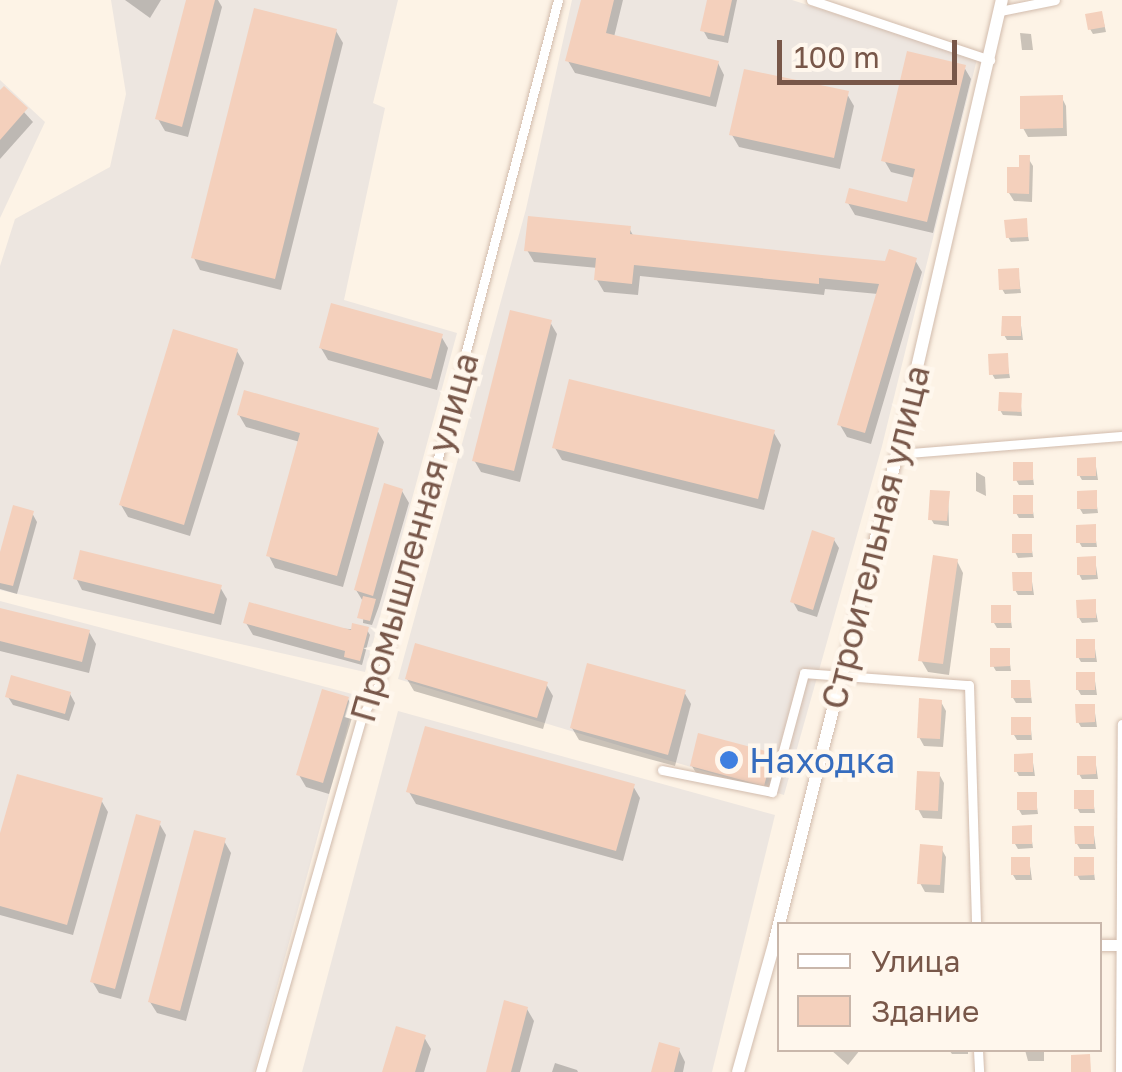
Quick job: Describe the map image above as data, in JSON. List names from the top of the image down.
{
  "streets": {
    "main road": ["Строительная улица"],
    "street": ["Промышленная улица"]
  },
  "places": ["Находка"],
  "legend": ["Улица", "Здание"],
  "scale_bar": "100 m"
}
